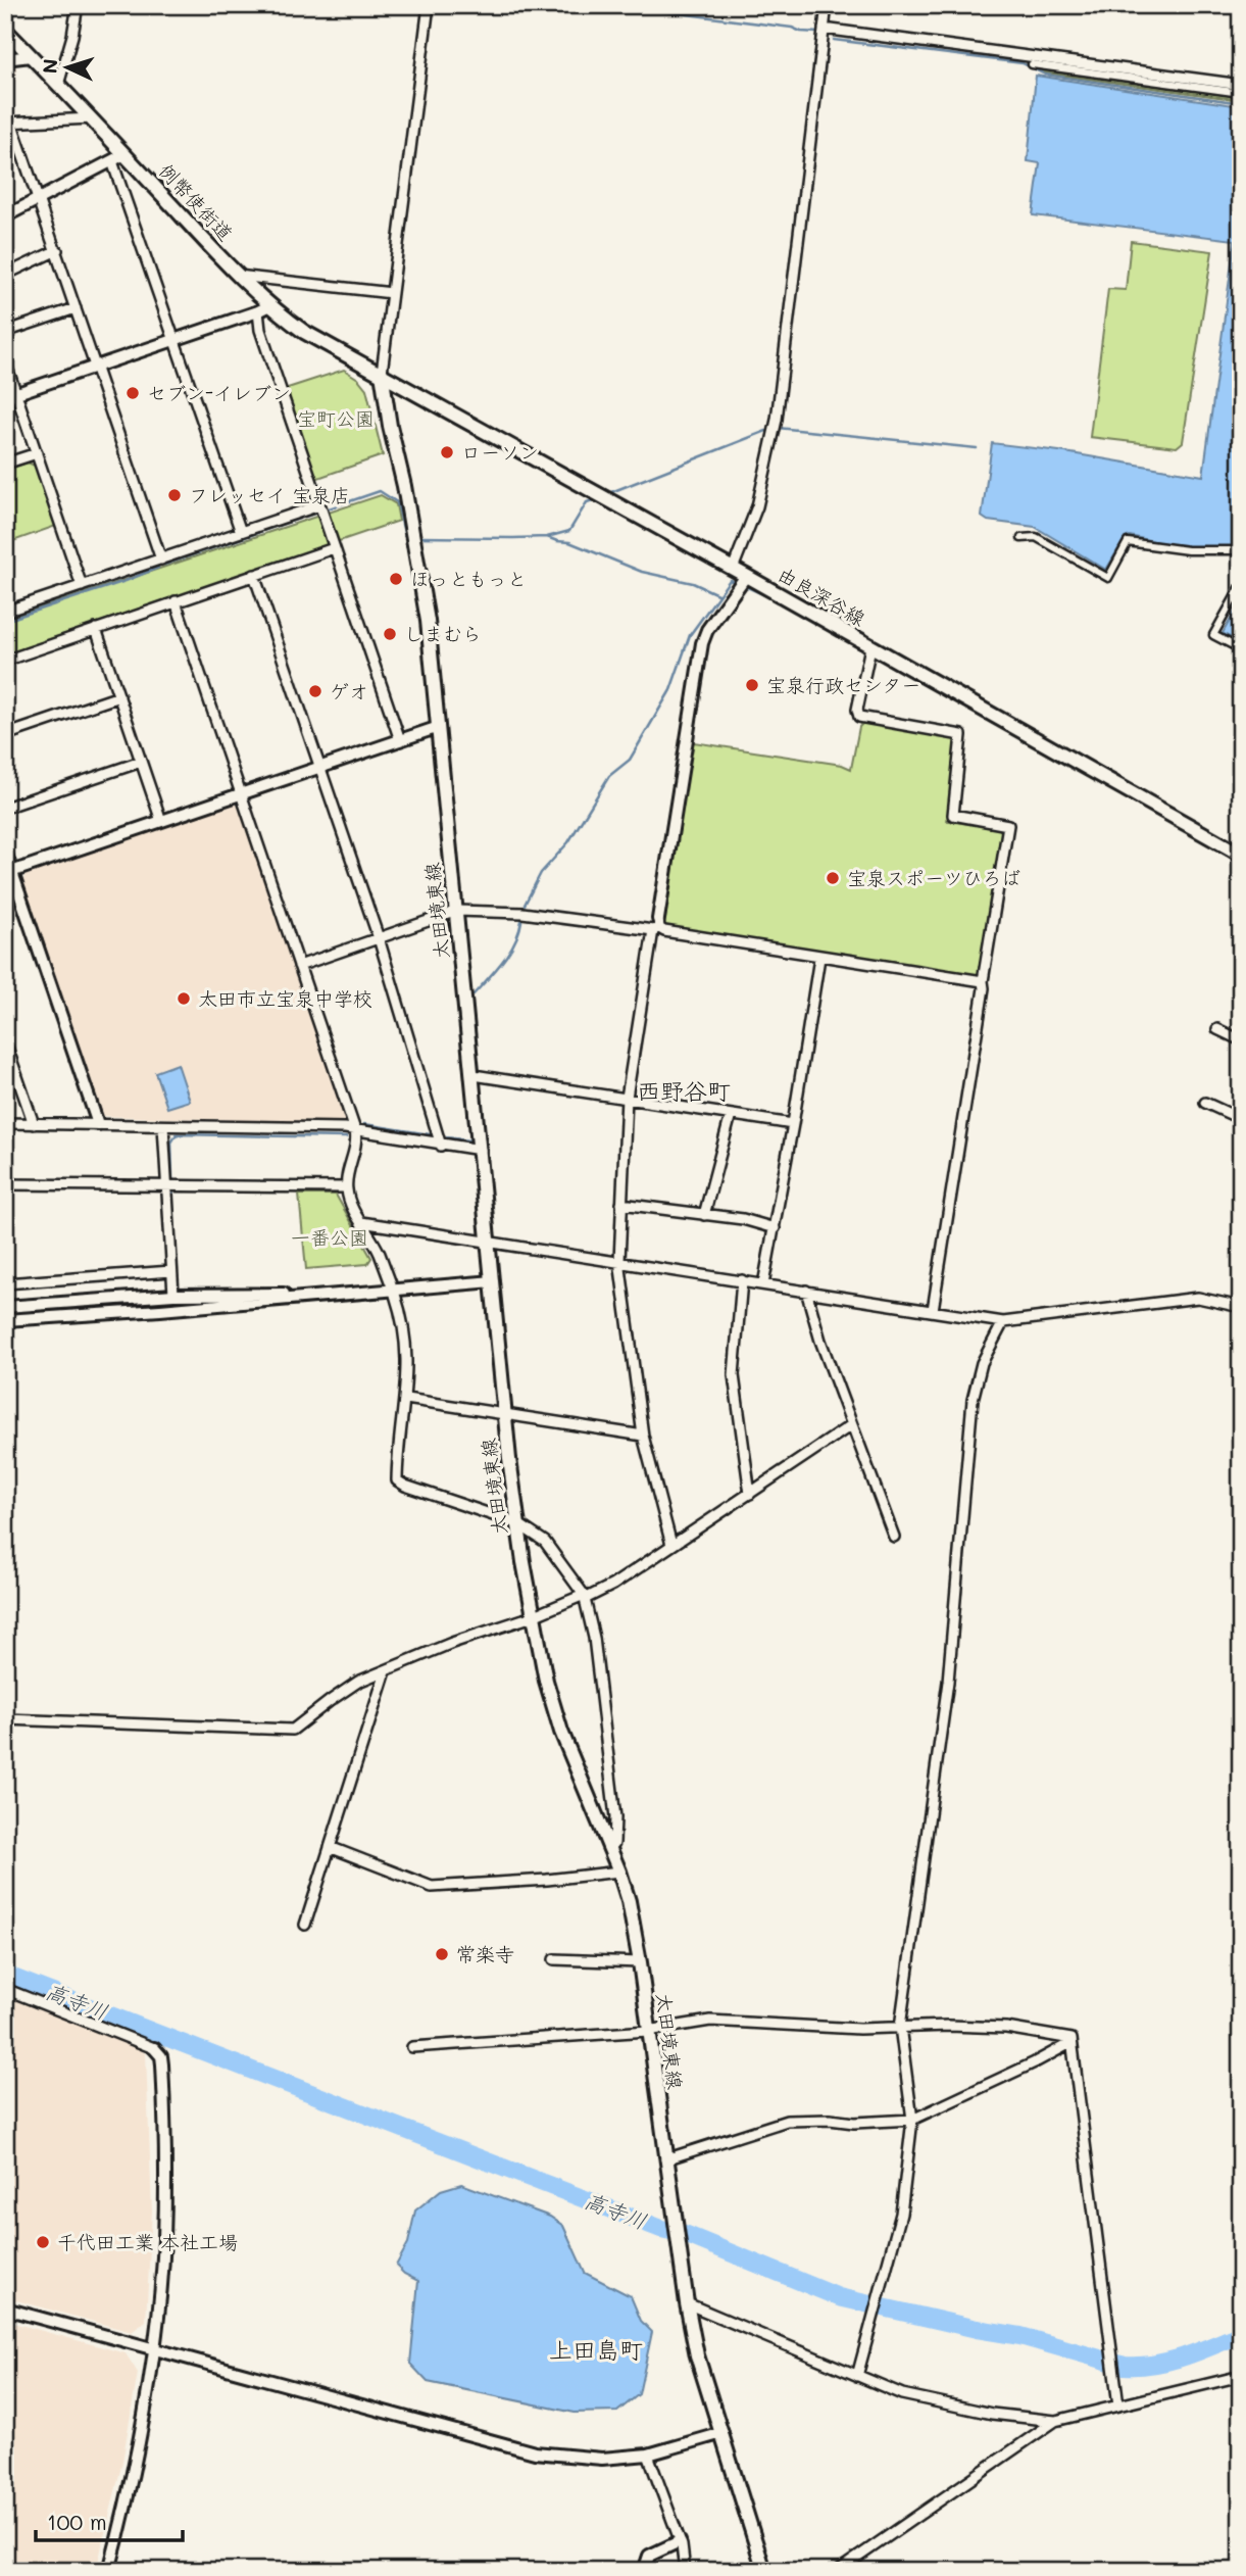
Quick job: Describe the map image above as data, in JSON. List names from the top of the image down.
{
  "streets": {
    "main road": ["例幣使街道", "由良深谷線", "太田境東線"]
  },
  "crossings": [
    ["例幣使街道", "由良深谷線"],
    ["例幣使街道", "太田境東線"],
    ["由良深谷線", "太田境東線"]
  ],
  "districts": ["西野谷町", "上田島町"],
  "water": ["高寺川"],
  "parks": ["宝町公園", "一番公園"],
  "places": [
    "セブン-イレブン",
    "ローソン",
    "フレッセイ 宝泉店",
    "ほっともっと",
    "しまむら",
    "宝泉行政センター",
    "ゲオ",
    "宝泉スポーツひろば",
    "太田市立宝泉中学校",
    "常楽寺",
    "千代田工業 本社工場"
  ],
  "scale_bar": "100 m",
  "north": "left"
}
